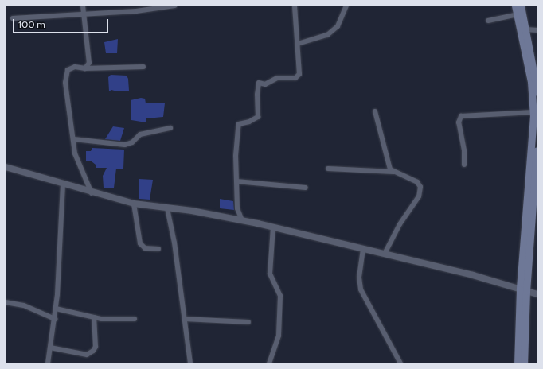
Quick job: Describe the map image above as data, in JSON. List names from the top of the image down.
{
  "scale_bar": "100 m"
}
